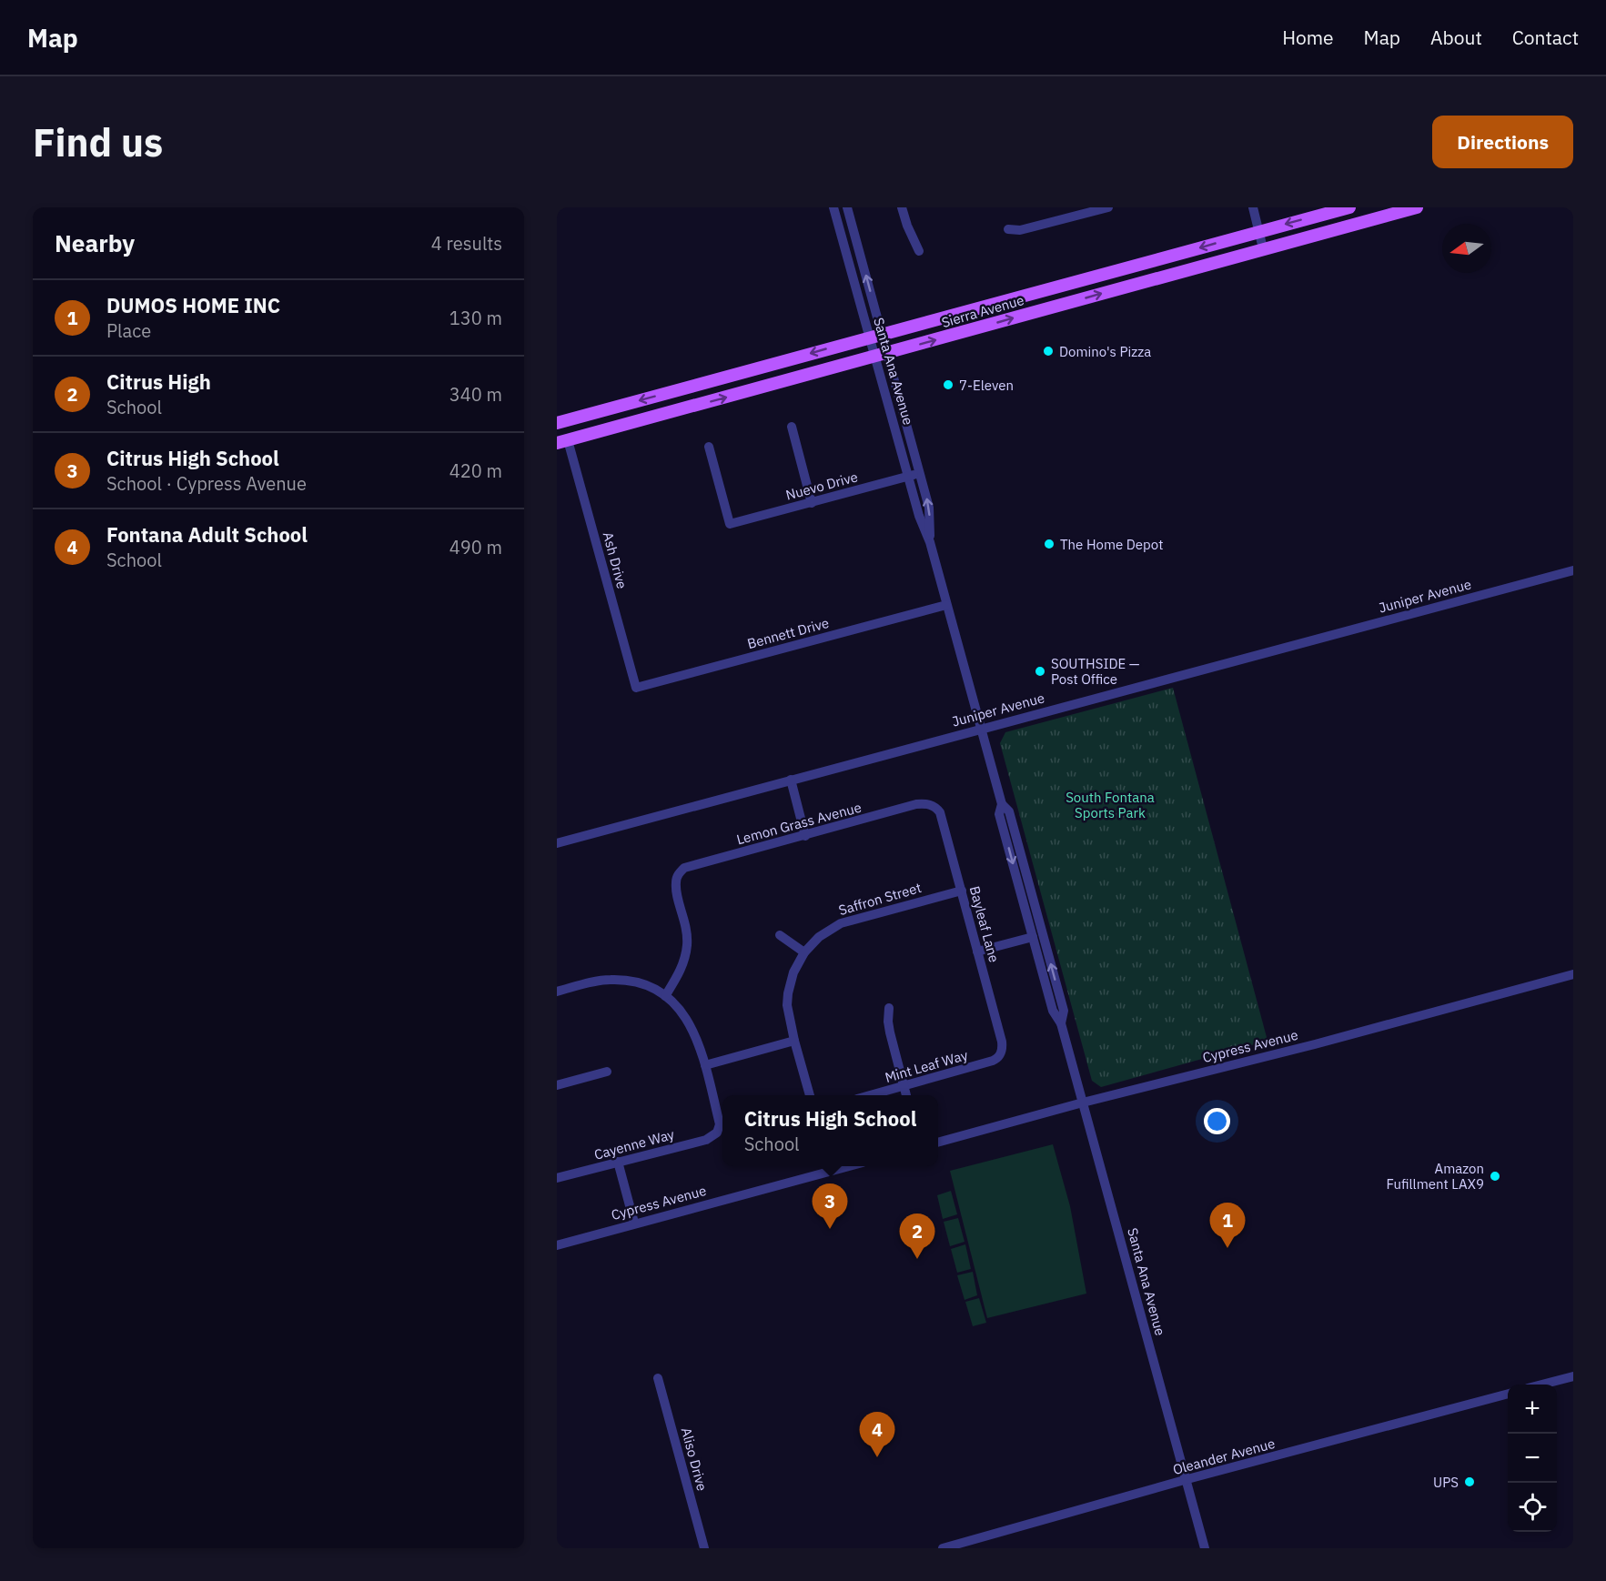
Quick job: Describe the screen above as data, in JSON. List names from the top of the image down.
{
  "streets": {
    "main road": ["Sierra Avenue"],
    "street": [
      "Santa Ana Avenue",
      "Nuevo Drive",
      "Ash Drive",
      "Juniper Avenue",
      "Bennett Drive",
      "Lemon Grass Avenue",
      "Saffron Street",
      "Bayleaf Lane",
      "Cypress Avenue",
      "Mint Leaf Way",
      "Cayenne Way",
      "Oleander Avenue",
      "Aliso Drive"
    ]
  },
  "crossings": [
    ["Sierra Avenue", "Santa Ana Avenue"],
    ["Sierra Avenue", "Ash Drive"],
    ["Santa Ana Avenue", "Nuevo Drive"],
    ["Santa Ana Avenue", "Juniper Avenue"],
    ["Santa Ana Avenue", "Bennett Drive"],
    ["Santa Ana Avenue", "Cypress Avenue"],
    ["Santa Ana Avenue", "Oleander Avenue"],
    ["Ash Drive", "Bennett Drive"],
    ["Lemon Grass Avenue", "Bayleaf Lane"],
    ["Saffron Street", "Bayleaf Lane"],
    ["Bayleaf Lane", "Mint Leaf Way"]
  ],
  "parks": ["South Fontana Sports Park"],
  "places": [
    "Domino's Pizza",
    "7-Eleven",
    "The Home Depot",
    "SOUTHSIDE — Post Office",
    "Amazon Fufillment LAX9",
    "UPS"
  ],
  "north": "left",
  "page": {
    "header": "Map",
    "nav": [
      "Home",
      "Map",
      "About",
      "Contact"
    ],
    "buttons": "Directions",
    "title": "Find us",
    "heading": ["Nearby", "4 results"],
    "list": [
      {
        "mark": "1",
        "name": "DUMOS HOME INC",
        "note": "Place",
        "value": "130 m"
      },
      {
        "mark": "2",
        "name": "Citrus High",
        "note": "School",
        "value": "340 m"
      },
      {
        "mark": "3",
        "name": "Citrus High School",
        "note": "School · Cypress Avenue",
        "value": "420 m"
      },
      {
        "mark": "4",
        "name": "Fontana Adult School",
        "note": "School",
        "value": "490 m"
      }
    ],
    "popup": ["Citrus High School", "School"],
    "pins": [
      "3",
      "1",
      "2",
      "4"
    ],
    "map_buttons": ["+", "−"]
  }
}
